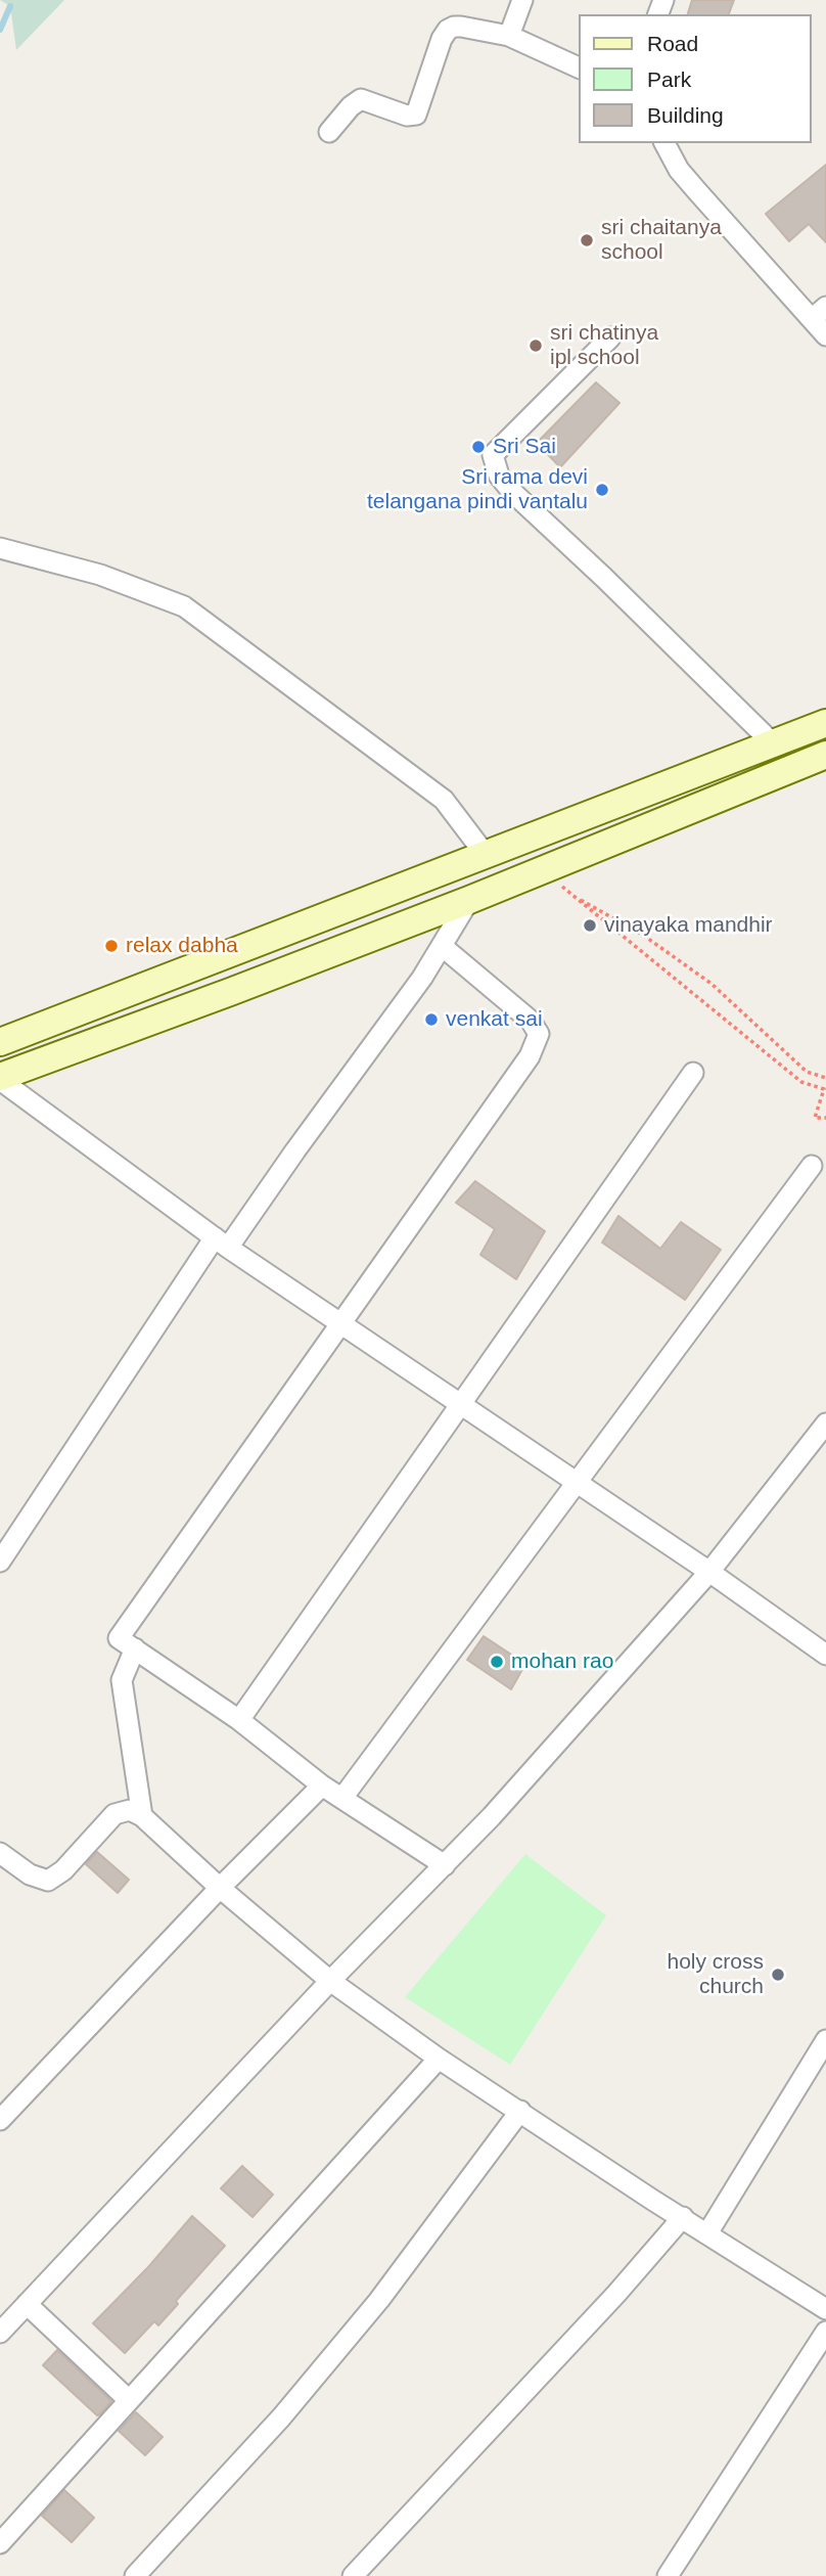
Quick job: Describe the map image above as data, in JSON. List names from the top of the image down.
{
  "places": [
    "sri chaitanya school",
    "sri chatinya ipl school",
    "Sri Sai",
    "Sri rama devi telangana pindi vantalu",
    "vinayaka mandhir",
    "relax dabha",
    "venkat sai",
    "mohan rao",
    "holy cross church"
  ],
  "legend": ["Road", "Park", "Building"]
}
